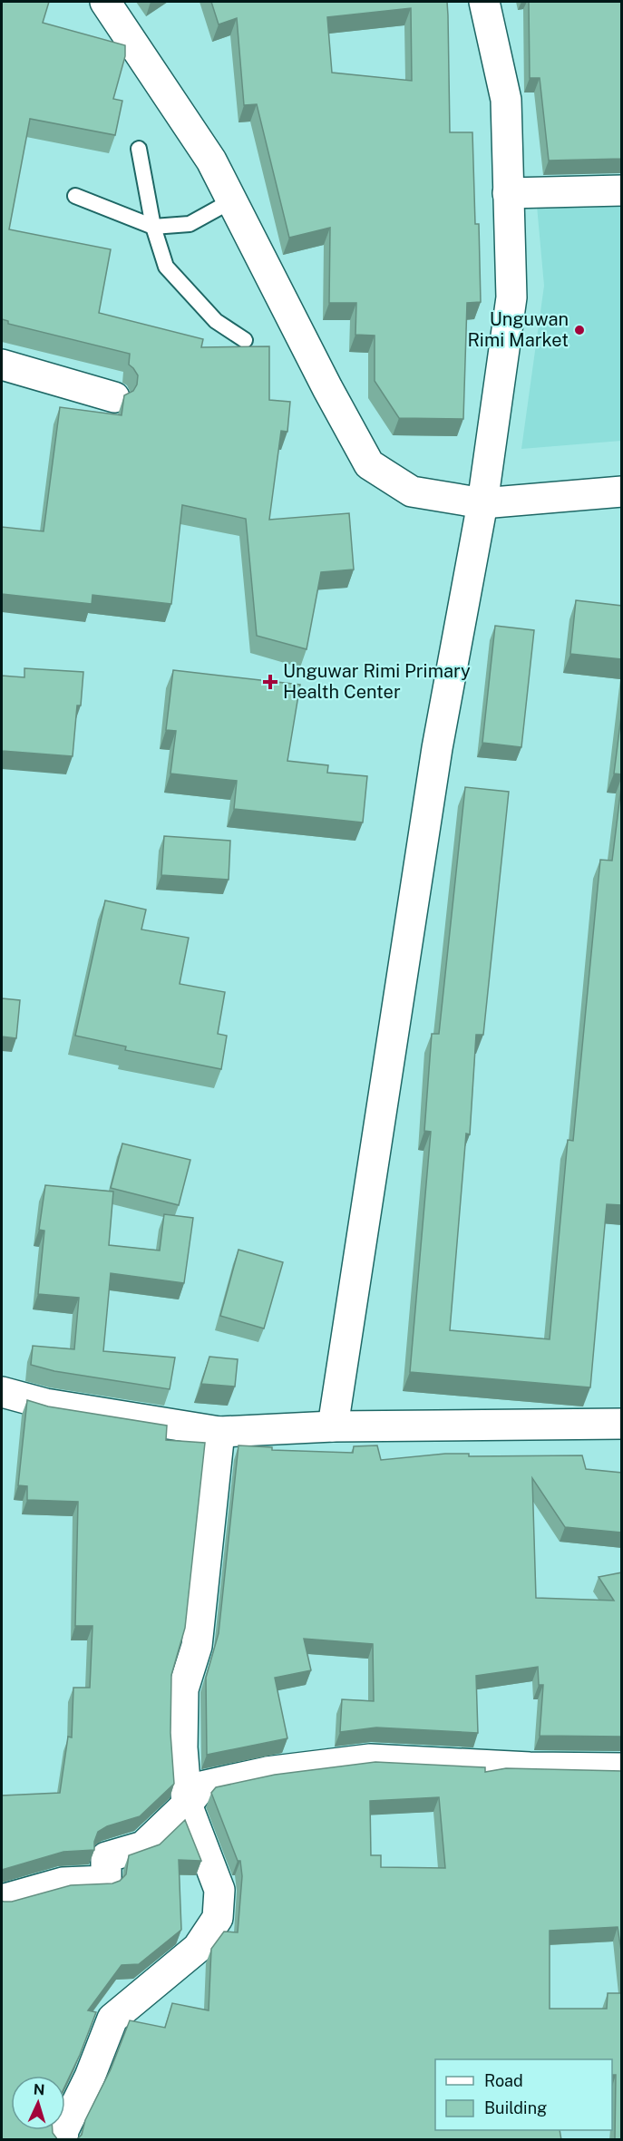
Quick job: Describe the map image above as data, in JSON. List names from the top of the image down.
{
  "places": {
    "other": ["Unguwan Rimi Market"],
    "health": ["Unguwar Rimi Primary Health Center"]
  },
  "legend": ["Road", "Building"],
  "north": "top"
}
